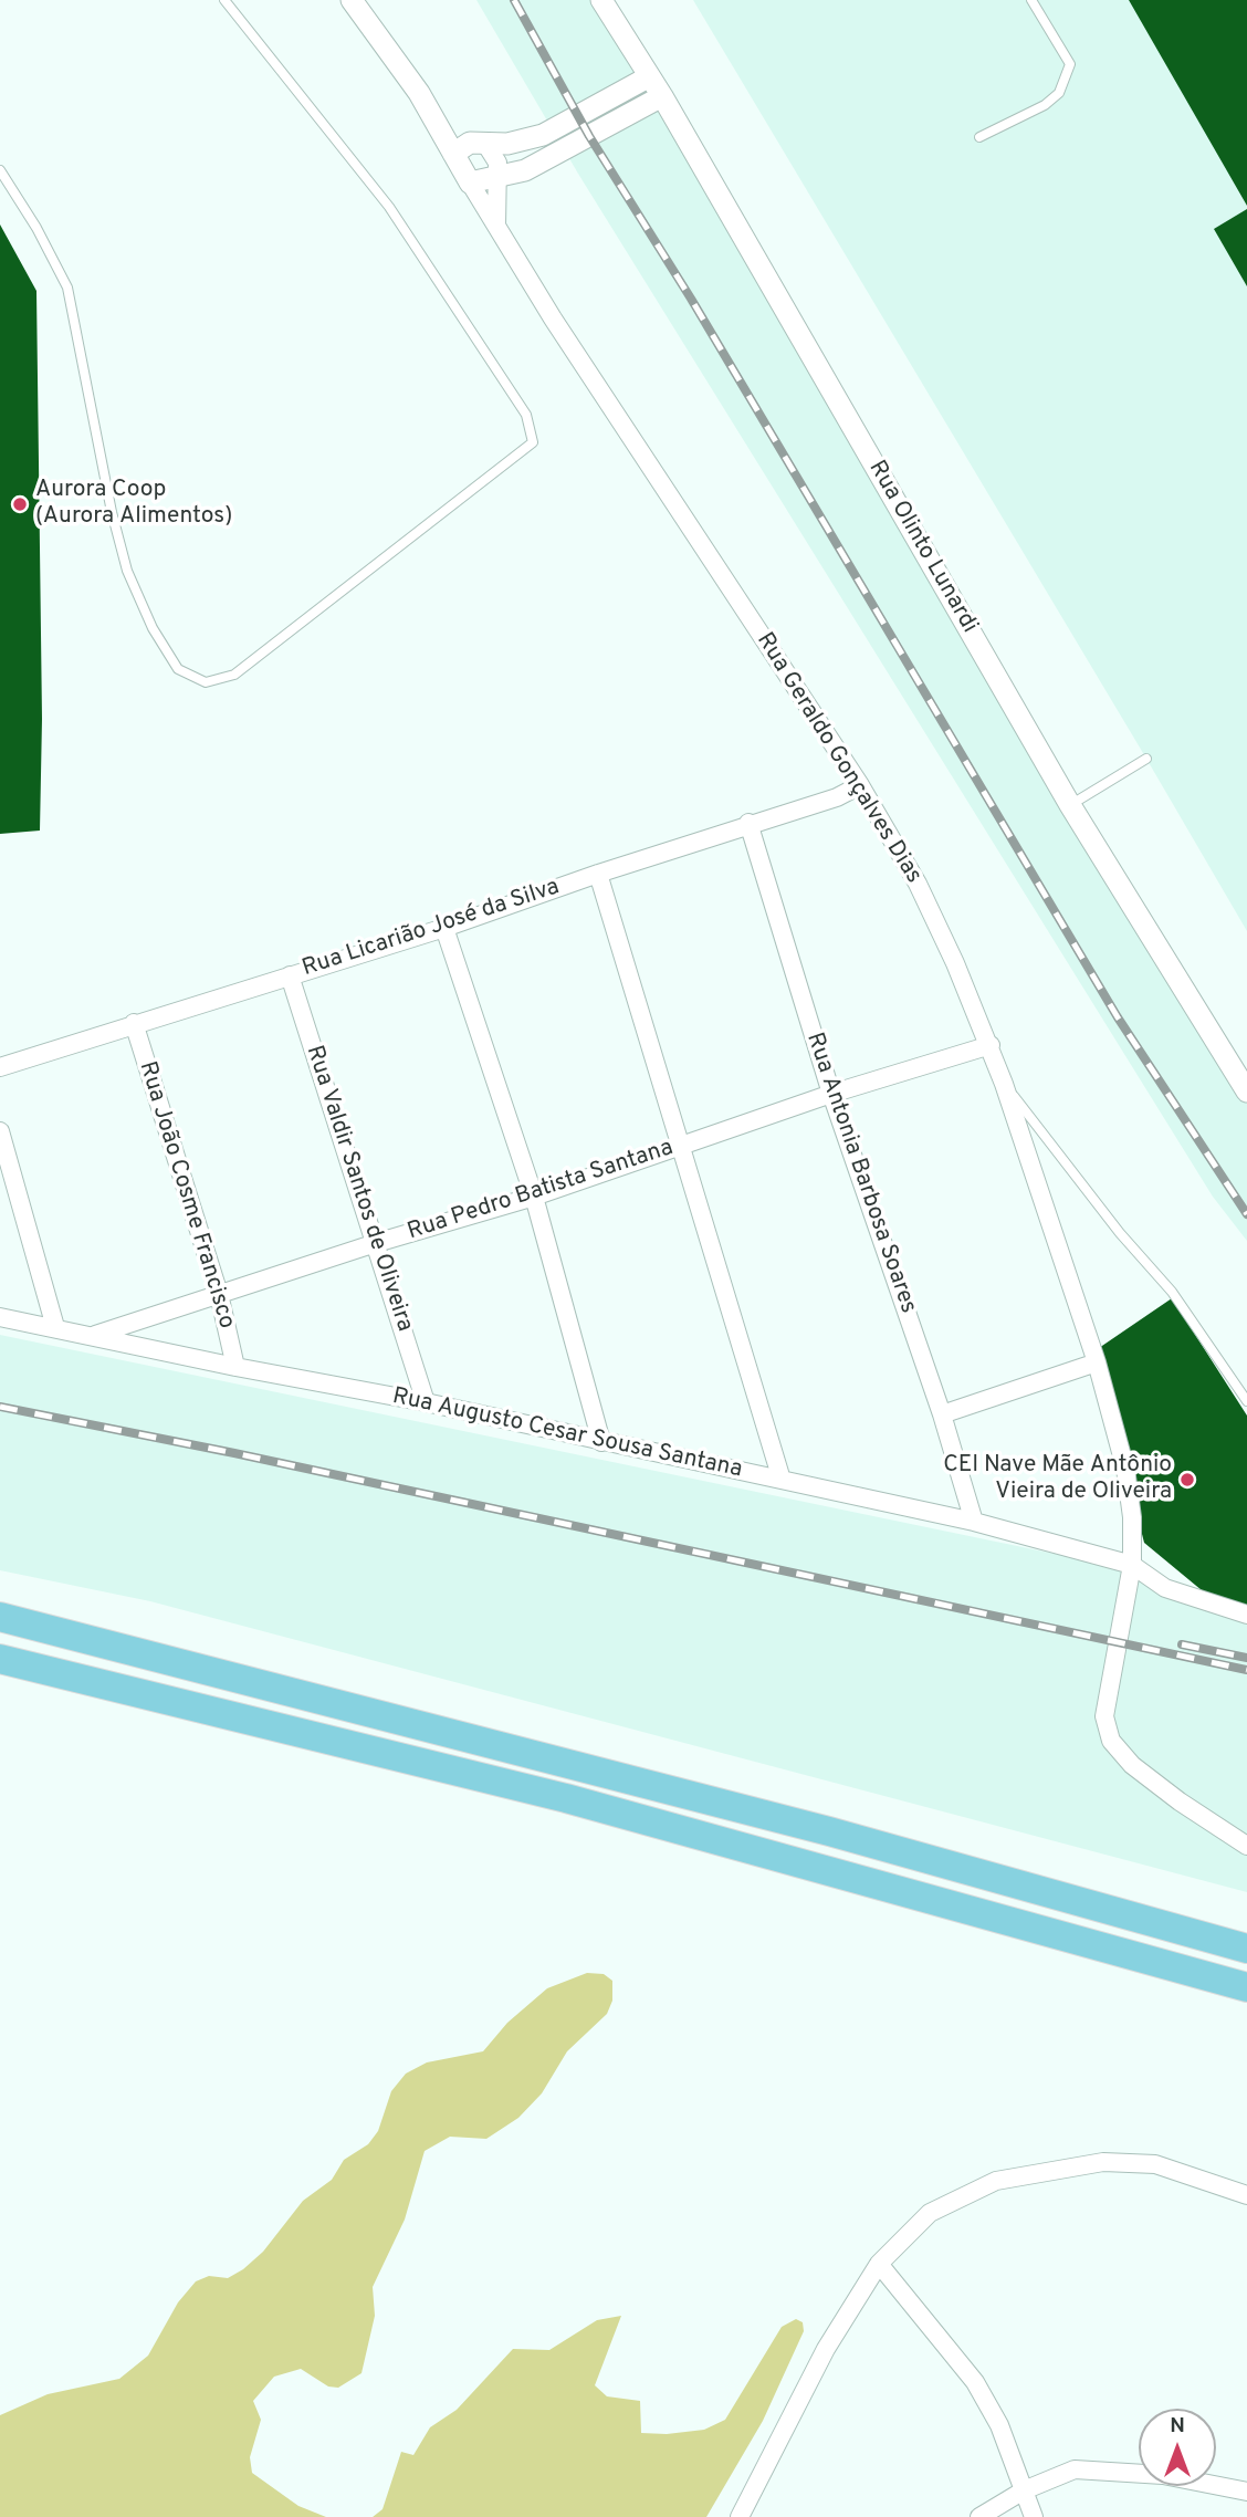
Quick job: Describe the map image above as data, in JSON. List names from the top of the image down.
{
  "streets": {
    "street": [
      "Rua Olinto Lunardi",
      "Rua Geraldo Gonçalves Dias",
      "Rua Licarião José da Silva",
      "Rua Antonia Barbosa Soares",
      "Rua Valdir Santos de Oliveira",
      "Rua Pedro Batista Santana",
      "Rua João Cosme Francisco",
      "Rua Augusto Cesar Sousa Santana"
    ]
  },
  "crossings": [
    ["Rua Geraldo Gonçalves Dias", "Rua Licarião José da Silva"],
    ["Rua Geraldo Gonçalves Dias", "Rua Pedro Batista Santana"],
    ["Rua Geraldo Gonçalves Dias", "Rua Augusto Cesar Sousa Santana"],
    ["Rua Licarião José da Silva", "Rua Antonia Barbosa Soares"],
    ["Rua Licarião José da Silva", "Rua Valdir Santos de Oliveira"],
    ["Rua Licarião José da Silva", "Rua João Cosme Francisco"],
    ["Rua Antonia Barbosa Soares", "Rua Pedro Batista Santana"],
    ["Rua Antonia Barbosa Soares", "Rua Augusto Cesar Sousa Santana"],
    ["Rua Valdir Santos de Oliveira", "Rua Pedro Batista Santana"],
    ["Rua Valdir Santos de Oliveira", "Rua Augusto Cesar Sousa Santana"],
    ["Rua Pedro Batista Santana", "Rua João Cosme Francisco"],
    ["Rua Pedro Batista Santana", "Rua Augusto Cesar Sousa Santana"],
    ["Rua João Cosme Francisco", "Rua Augusto Cesar Sousa Santana"]
  ],
  "places": ["Aurora Coop (Aurora Alimentos)", "CEI Nave Mãe Antônio Vieira de Oliveira"],
  "north": "top"
}
